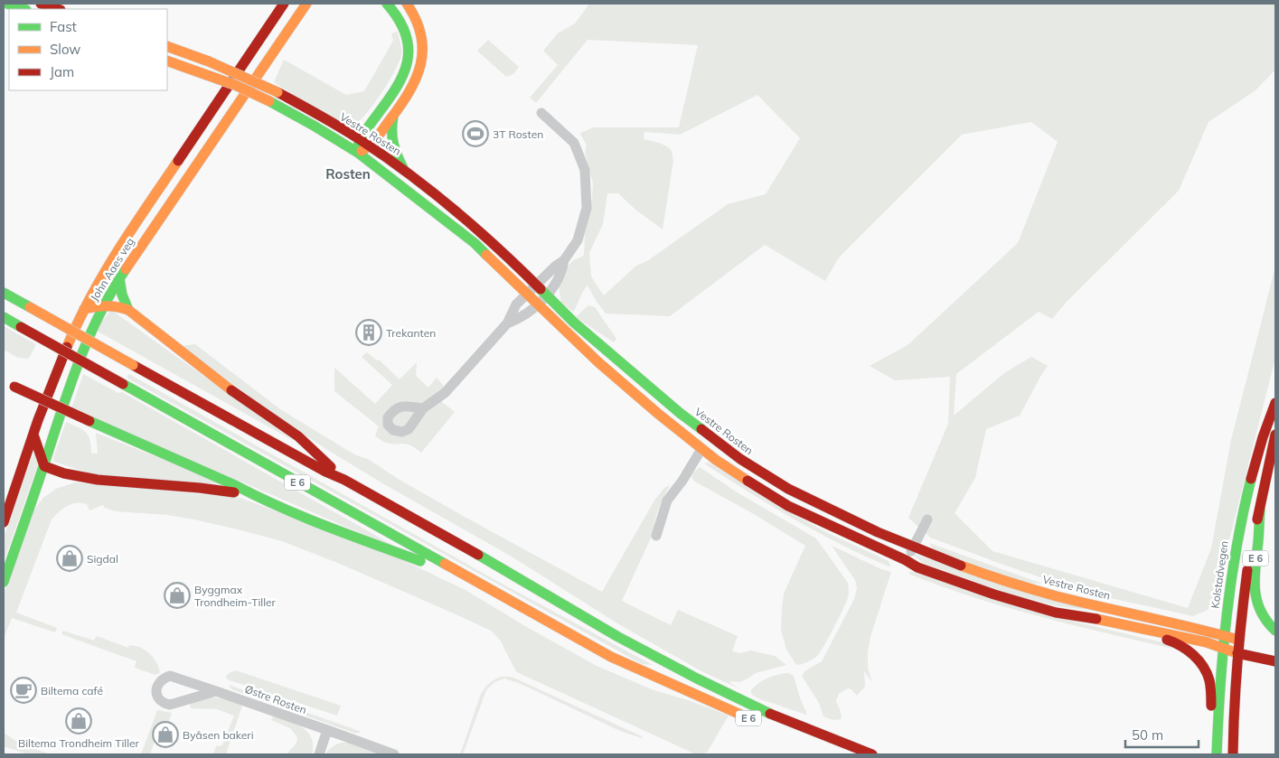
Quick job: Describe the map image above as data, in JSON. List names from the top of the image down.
{
  "streets": {
    "main road": [
      "Vestre Rosten",
      "John Aaes veg",
      "E 6",
      "Kolstadvegen"
    ],
    "street": ["Østre Rosten"]
  },
  "crossings": [
    ["Vestre Rosten", "Kolstadvegen"],
    ["John Aaes veg", "E 6"]
  ],
  "districts": ["Rosten"],
  "places": {
    "sports": ["3T Rosten"],
    "building": ["Trekanten"],
    "shop": [
      "Sigdal",
      "Byggmax Trondheim-Tiller",
      "Biltema Trondheim Tiller",
      "Byåsen bakeri"
    ],
    "cafe": ["Biltema café"]
  },
  "legend": ["Fast", "Slow", "Jam"],
  "scale_bar": "50 m"
}
